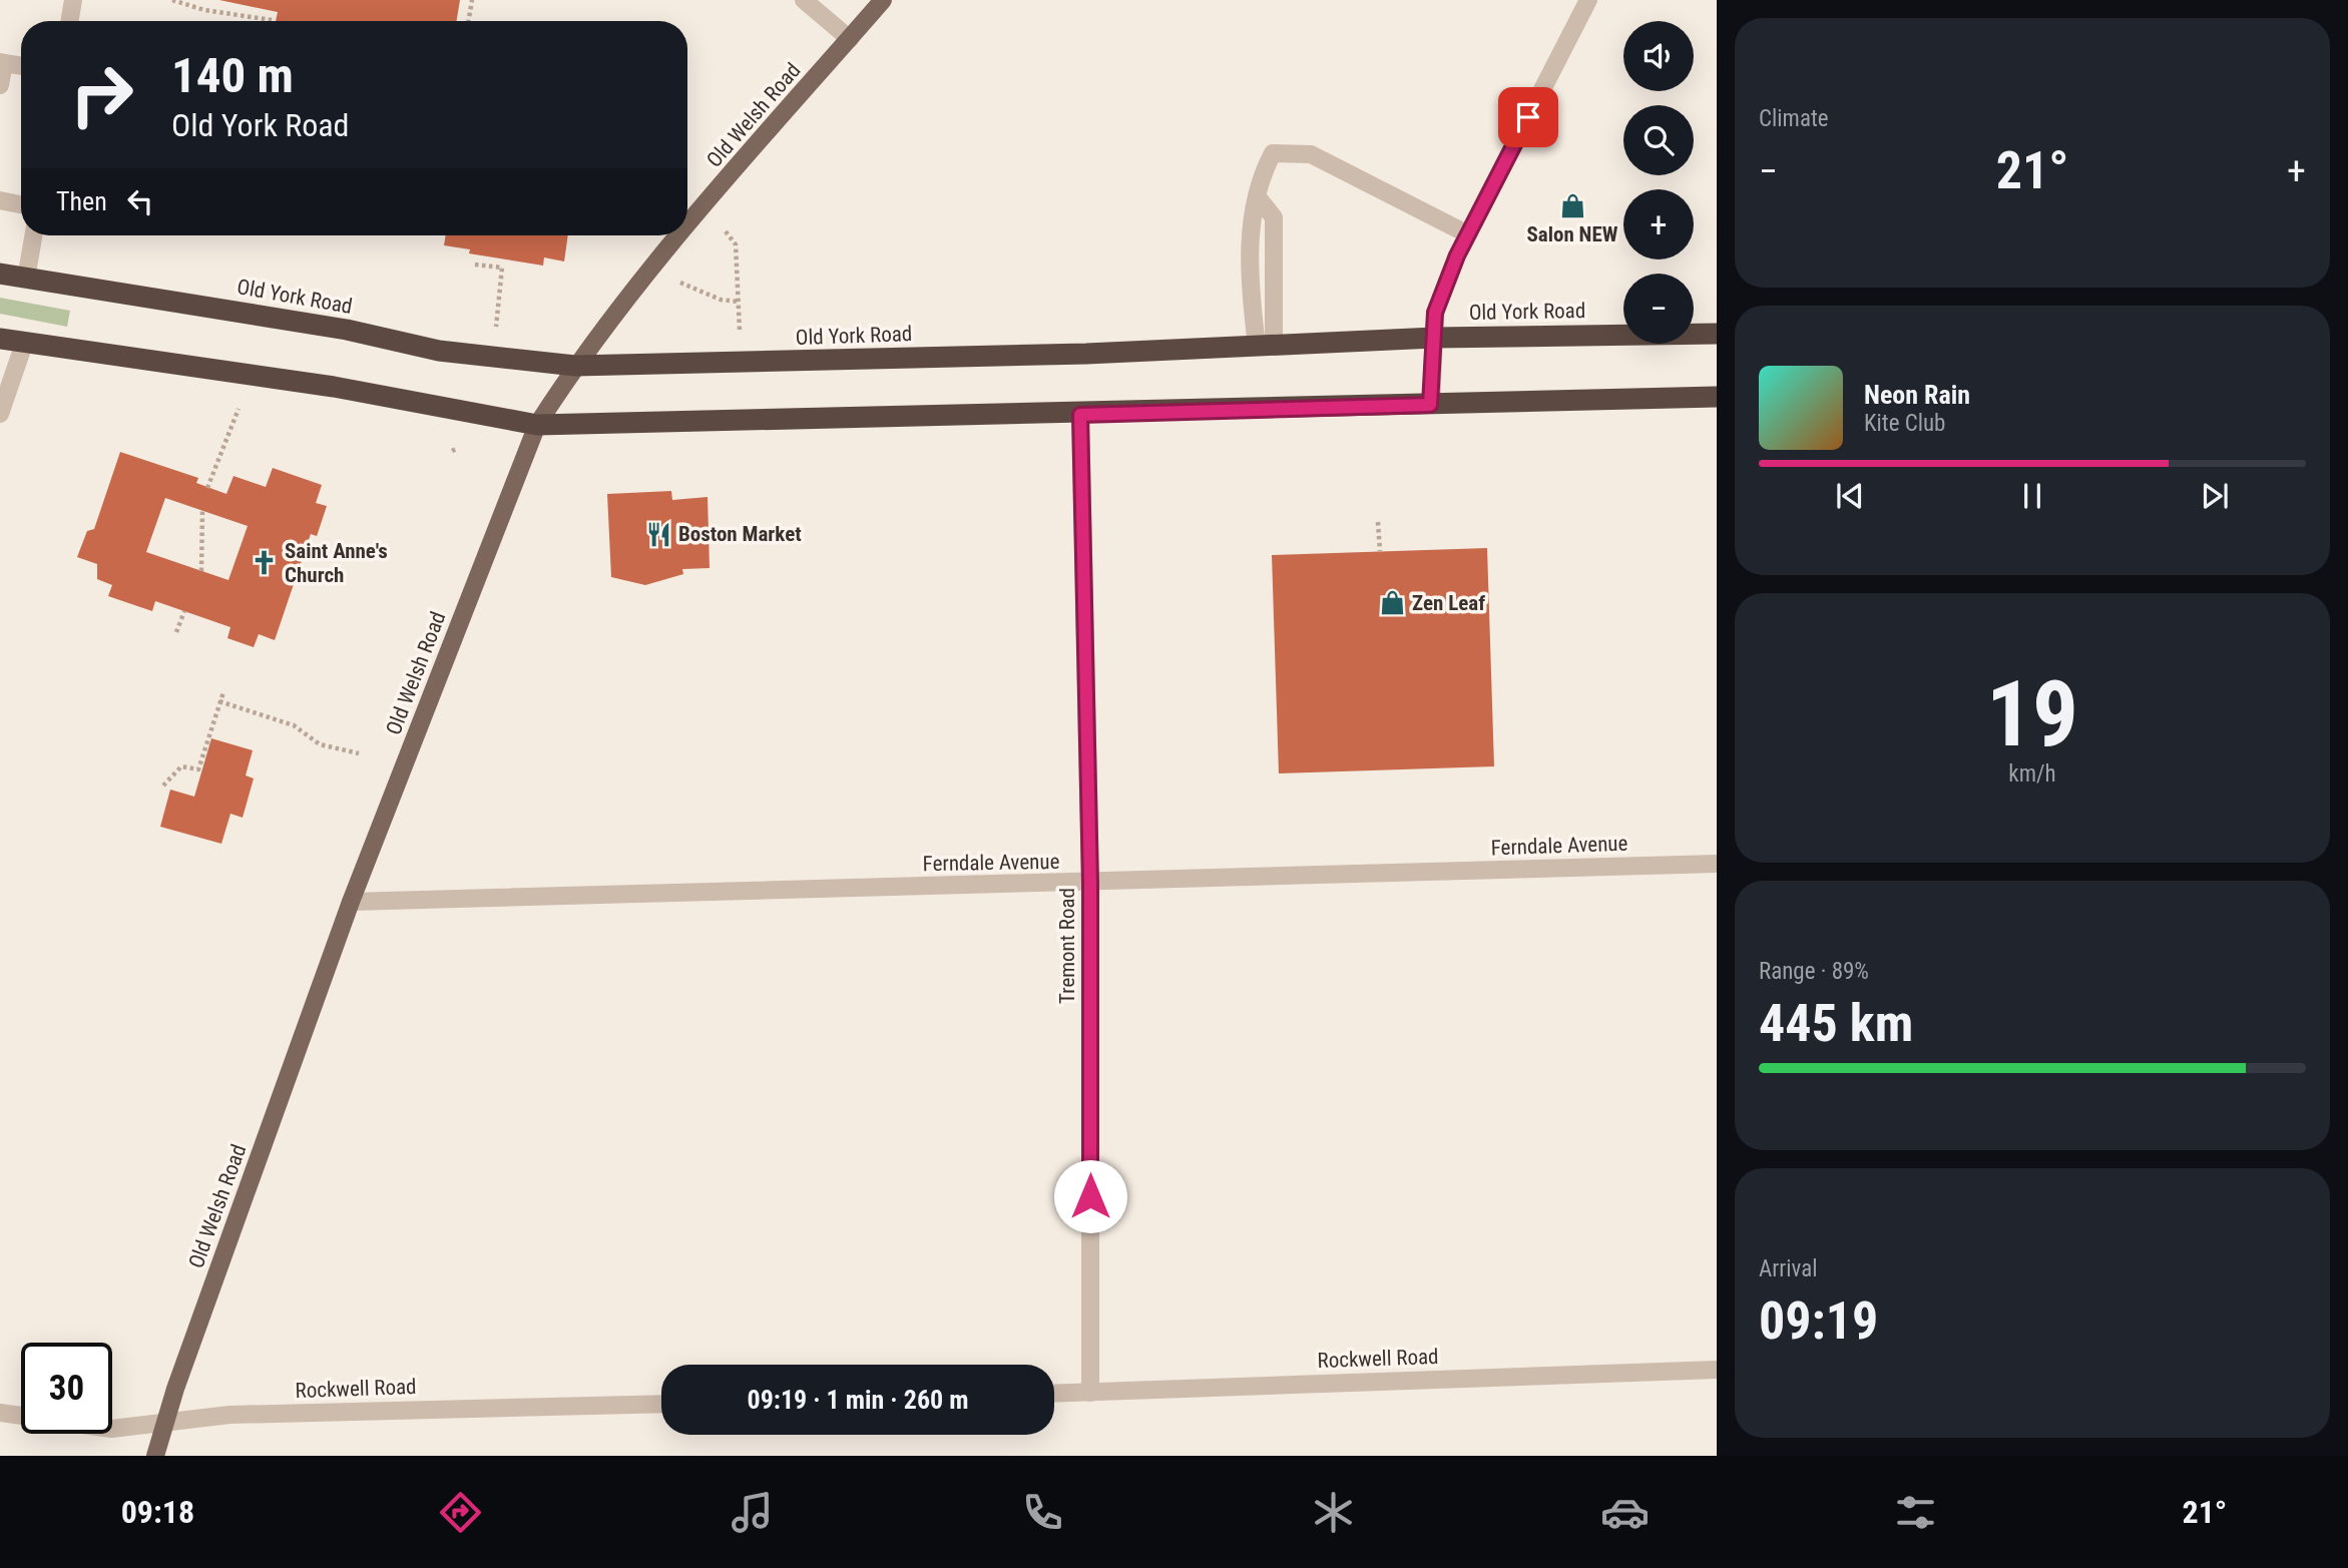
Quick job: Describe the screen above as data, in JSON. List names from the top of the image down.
{
  "streets": {
    "highway": ["Old York Road"],
    "main road": ["Old Welsh Road"],
    "street": ["Ferndale Avenue", "Tremont Road", "Rockwell Road"]
  },
  "crossings": [
    ["Old Welsh Road", "Old York Road"],
    ["Old Welsh Road", "Ferndale Avenue"],
    ["Old Welsh Road", "Rockwell Road"],
    ["Ferndale Avenue", "Tremont Road"],
    ["Tremont Road", "Rockwell Road"]
  ],
  "places": {
    "shop": ["Salon NEW", "Zen Leaf"],
    "restaurant": ["Boston Market"],
    "church": ["Saint Anne's Church"]
  },
  "page": {
    "tile": [
      "Climate",
      ["19", "km/h"],
      ["Range · 89%", "445 km"],
      ["Arrival", "09:19"]
    ],
    "map_buttons": ["+", "−"],
    "turn": ["140 m", "Old York Road"],
    "heat": ["−", "21°", "+"],
    "then": "Then",
    "song": ["Neon Rain", "Kite Club"],
    "limit": "30",
    "trip": "09:19 · 1 min · 260 m",
    "tabs": ["09:18", "21°"]
  }
}
